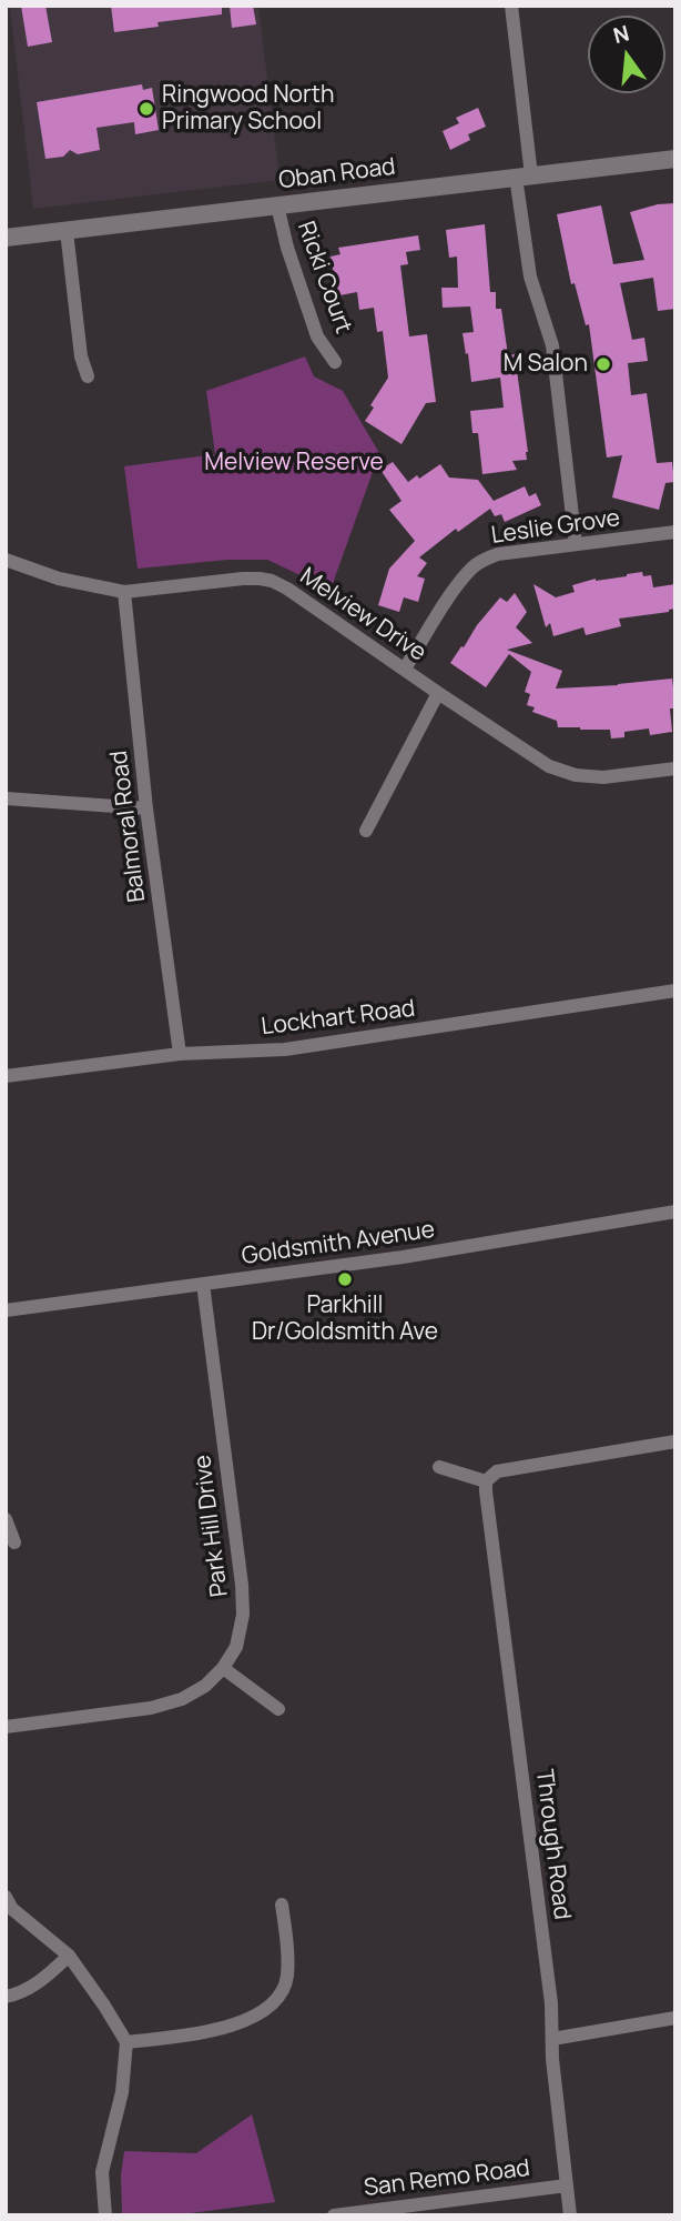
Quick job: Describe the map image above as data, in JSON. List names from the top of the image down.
{
  "streets": {
    "street": [
      "Oban Road",
      "Ricki Court",
      "Leslie Grove",
      "Melview Drive",
      "Balmoral Road",
      "Lockhart Road",
      "Goldsmith Avenue",
      "Park Hill Drive",
      "Through Road",
      "San Remo Road"
    ]
  },
  "crossings": [
    ["Oban Road", "Ricki Court"],
    ["Leslie Grove", "Melview Drive"],
    ["Melview Drive", "Balmoral Road"],
    ["Balmoral Road", "Lockhart Road"],
    ["Goldsmith Avenue", "Park Hill Drive"],
    ["Through Road", "San Remo Road"]
  ],
  "parks": ["Melview Reserve"],
  "places": ["Ringwood North Primary School", "M Salon", "Parkhill Dr/Goldsmith Ave"],
  "north": "top"
}
